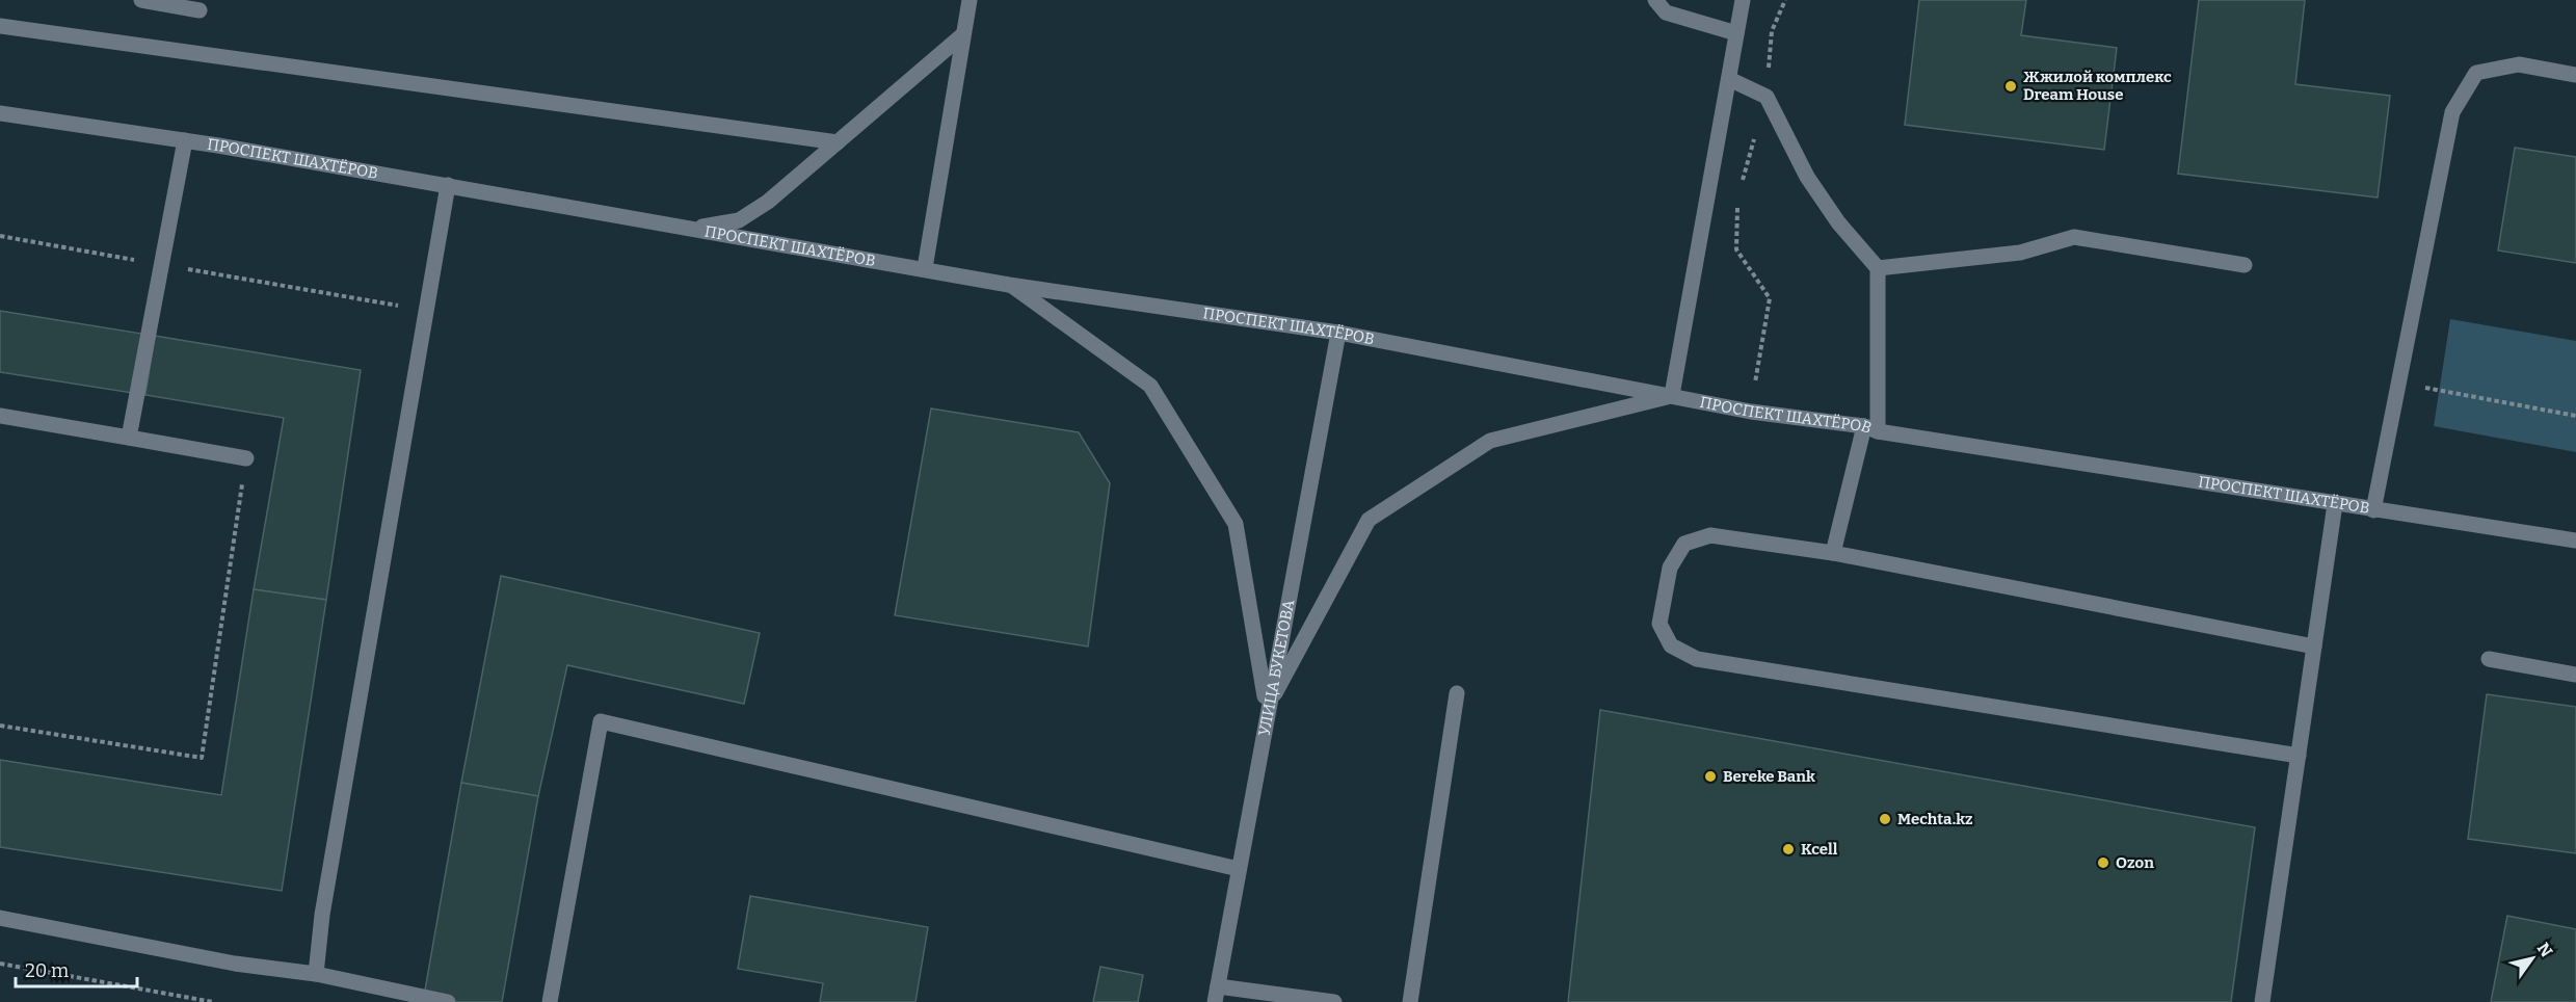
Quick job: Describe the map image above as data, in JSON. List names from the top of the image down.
{
  "streets": {
    "street": ["ПРОСПЕКТ ШАХТЁРОВ", "УЛИЦА БУКЕТОВА"]
  },
  "crossings": [
    ["ПРОСПЕКТ ШАХТЁРОВ", "УЛИЦА БУКЕТОВА"]
  ],
  "places": [
    "Жжилой комплекс Dream House",
    "Bereke Bank",
    "Mechta.kz",
    "Kcell",
    "Ozon"
  ],
  "scale_bar": "20 m",
  "north": "top right"
}
